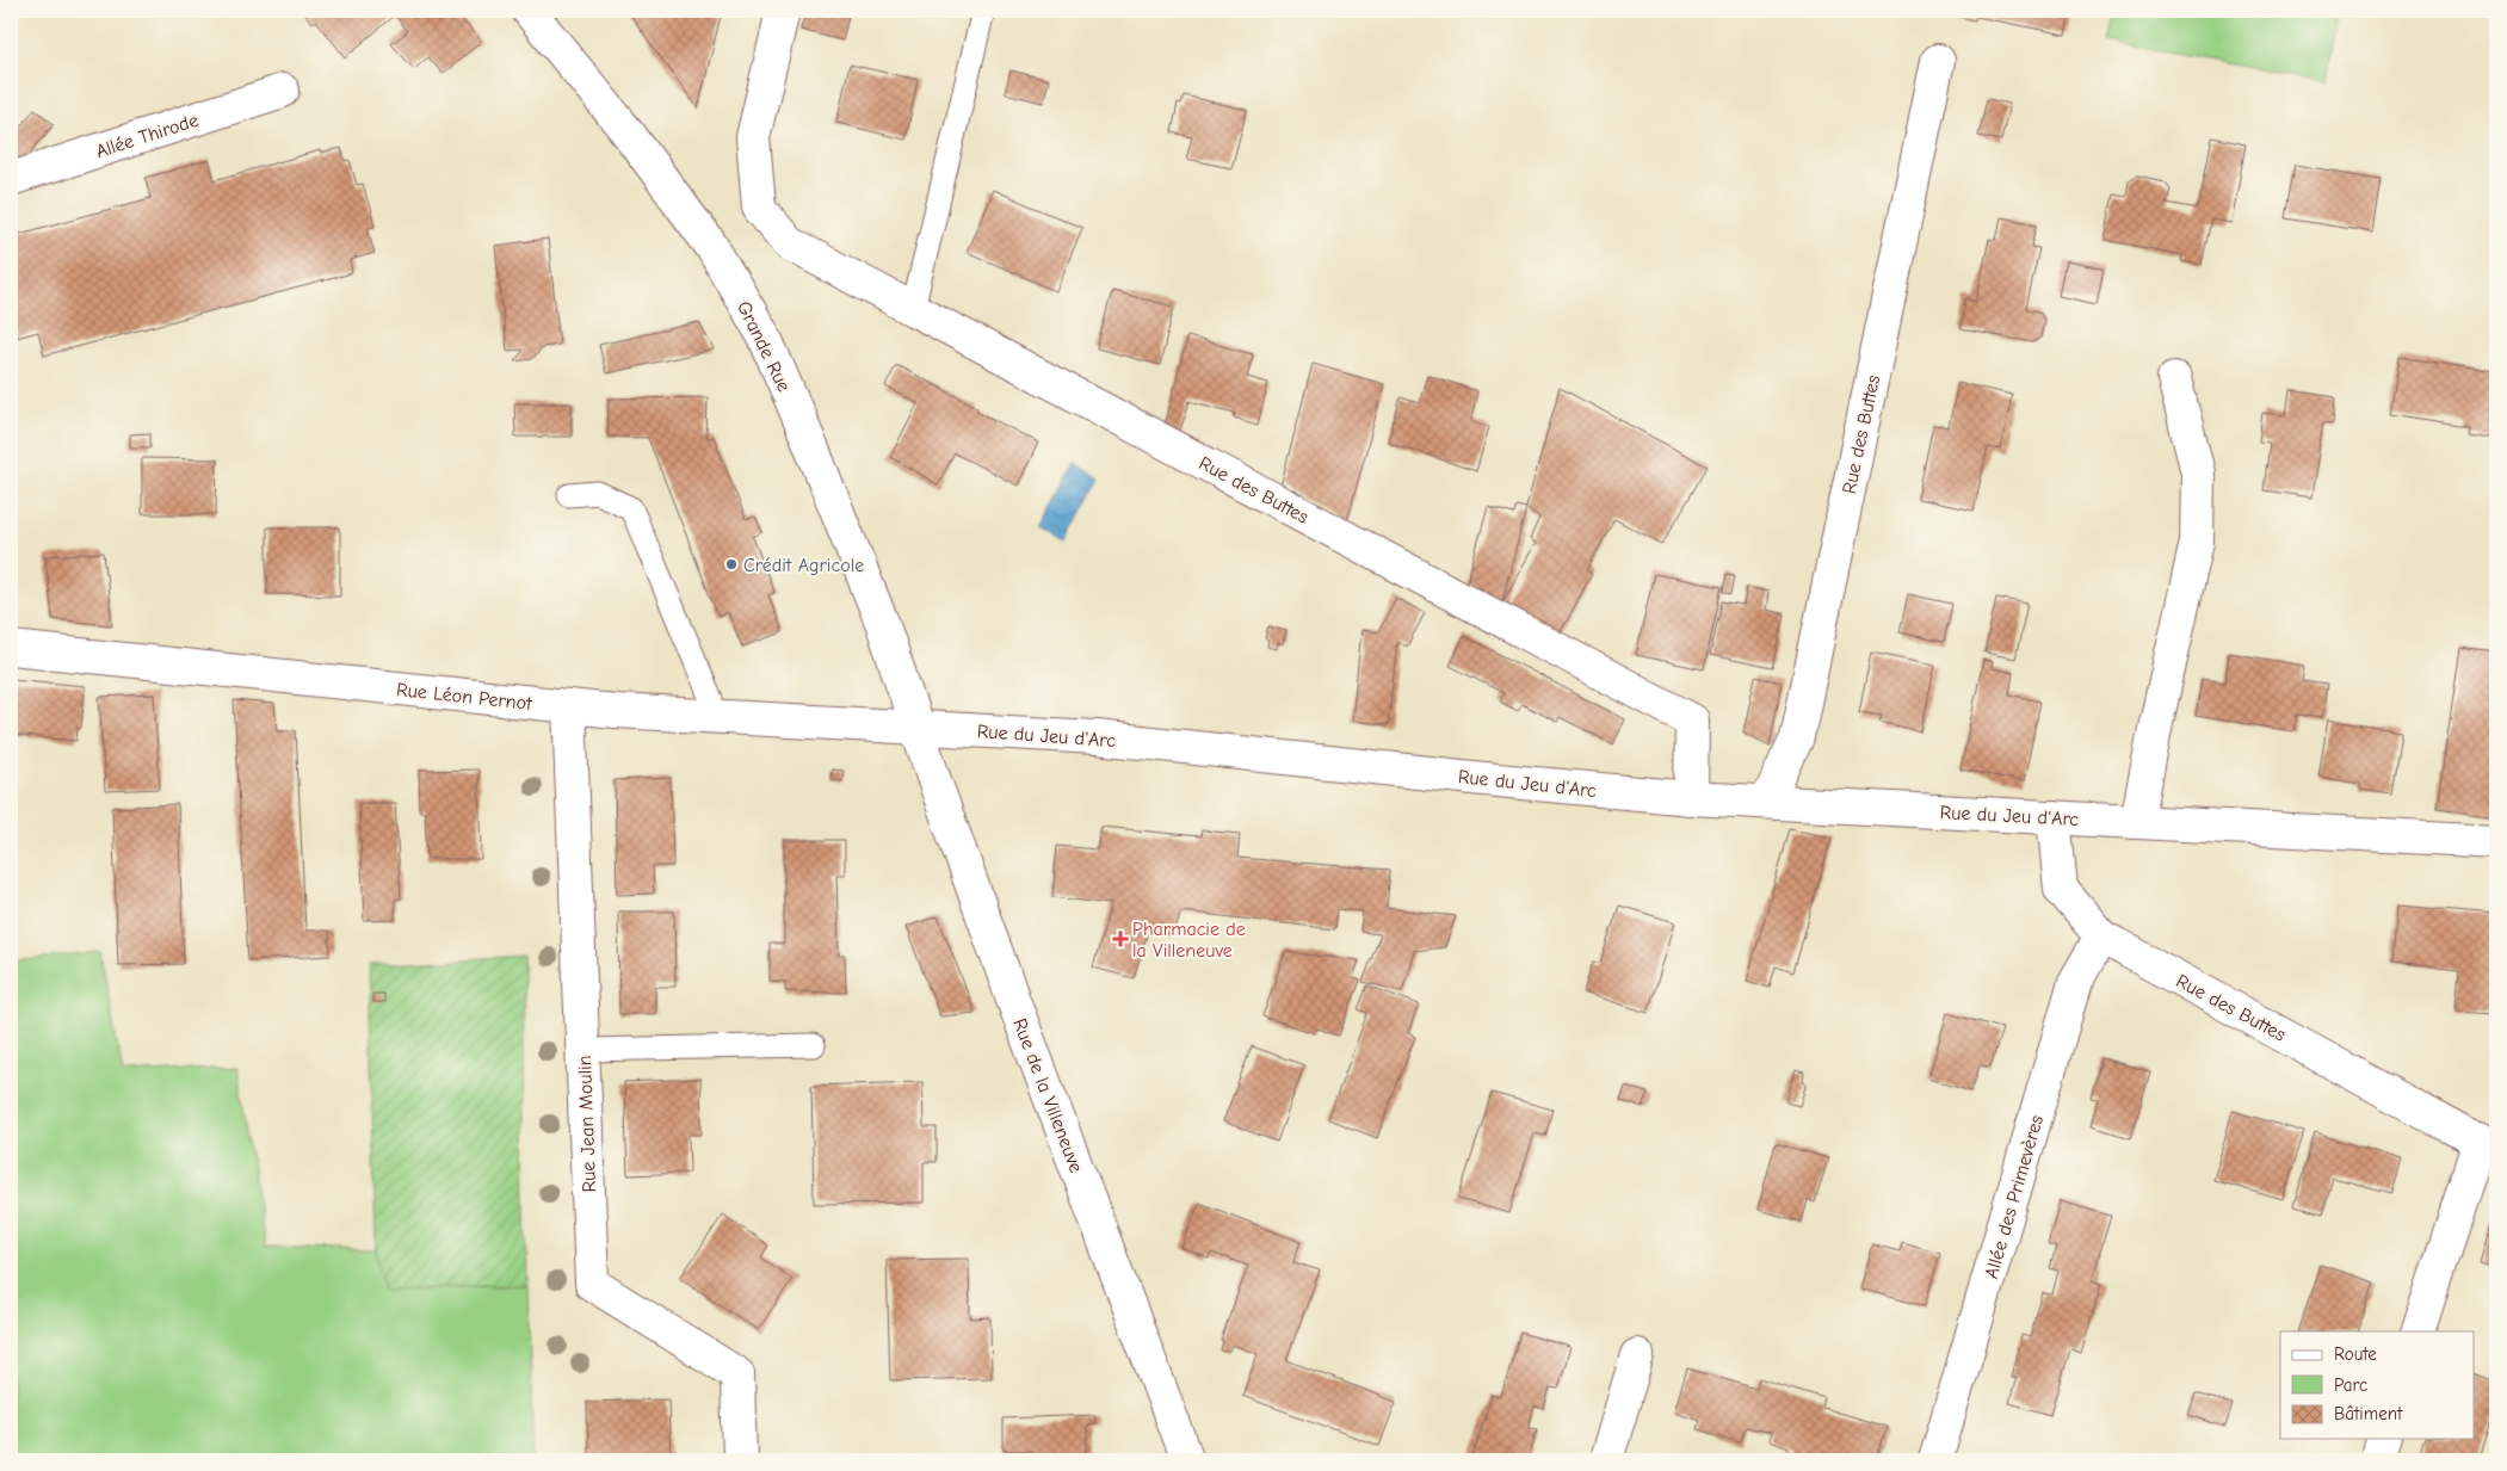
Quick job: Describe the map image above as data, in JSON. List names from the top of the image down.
{
  "streets": {
    "street": [
      "Allée Thirode",
      "Grande Rue",
      "Rue des Buttes",
      "Rue Léon Pernot",
      "Rue du Jeu d'Arc",
      "Rue de la Villeneuve",
      "Rue Jean Moulin",
      "Allée des Primevères"
    ]
  },
  "crossings": [
    ["Grande Rue", "Rue Léon Pernot"],
    ["Grande Rue", "Rue du Jeu d'Arc"],
    ["Grande Rue", "Rue de la Villeneuve"],
    ["Rue des Buttes", "Rue du Jeu d'Arc"],
    ["Rue des Buttes", "Allée des Primevères"],
    ["Rue Léon Pernot", "Rue du Jeu d'Arc"],
    ["Rue Léon Pernot", "Rue de la Villeneuve"],
    ["Rue Léon Pernot", "Rue Jean Moulin"],
    ["Rue du Jeu d'Arc", "Rue de la Villeneuve"]
  ],
  "places": {
    "other": ["Crédit Agricole"],
    "health": ["Pharmacie de la Villeneuve"]
  },
  "legend": ["Route", "Parc", "Bâtiment"]
}
